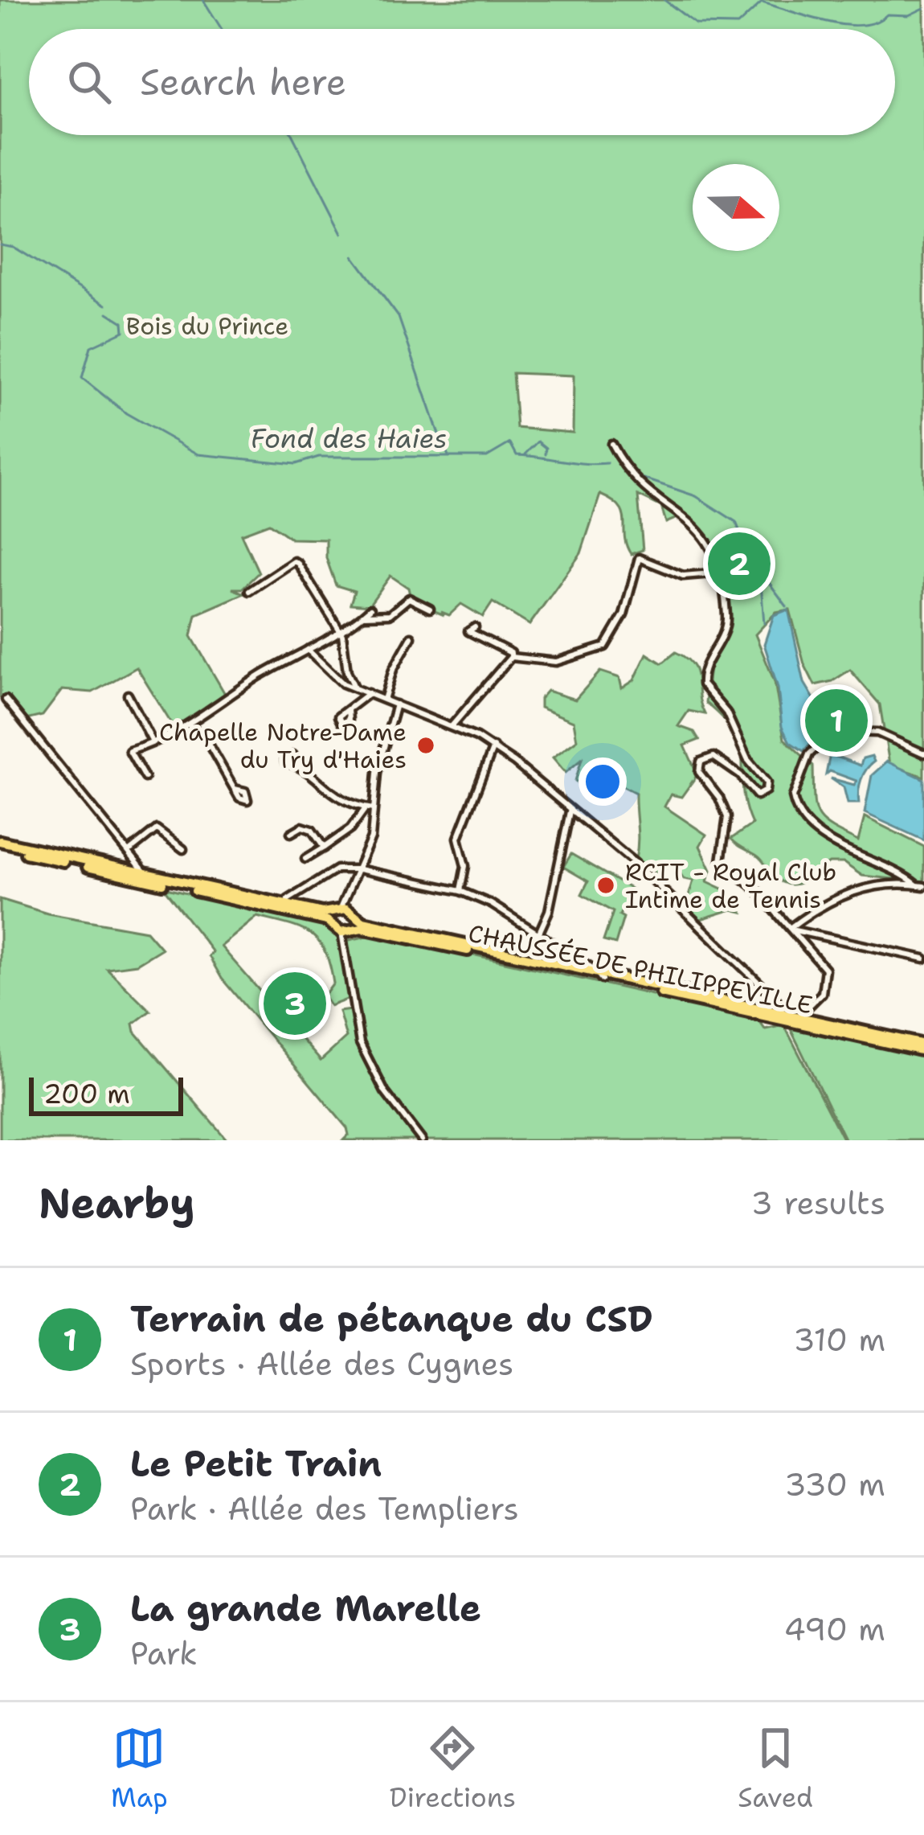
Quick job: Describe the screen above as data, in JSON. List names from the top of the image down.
{
  "streets": {
    "main road": ["CHAUSSÉE DE PHILIPPEVILLE"]
  },
  "water": ["Fond des Haies"],
  "parks": ["Bois du Prince"],
  "places": ["Chapelle Notre-Dame du Try d'Haies", "RCIT - Royal Club Intime de Tennis"],
  "scale_bar": "200 m",
  "north": "right",
  "page": {
    "search": "Search here",
    "pins": ["2", "1", "3"],
    "scale": "200 m",
    "heading": ["Nearby", "3 results"],
    "list": [
      {
        "mark": "1",
        "name": "Terrain de pétanque du CSD",
        "note": "Sports · Allée des Cygnes",
        "value": "310 m"
      },
      {
        "mark": "2",
        "name": "Le Petit Train",
        "note": "Park · Allée des Templiers",
        "value": "330 m"
      },
      {
        "mark": "3",
        "name": "La grande Marelle",
        "note": "Park",
        "value": "490 m"
      }
    ],
    "nav": ["Map", "Directions", "Saved"]
  }
}
